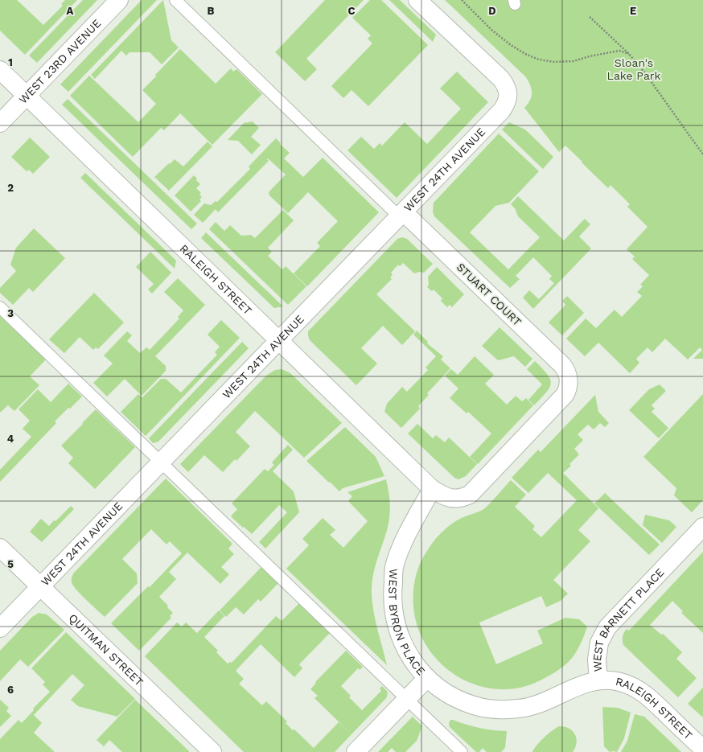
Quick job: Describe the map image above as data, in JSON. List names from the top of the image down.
{
  "streets": {
    "street": [
      "WEST 23RD AVENUE",
      "WEST 24TH AVENUE",
      "RALEIGH STREET",
      "STUART COURT",
      "WEST BYRON PLACE",
      "WEST BARNETT PLACE",
      "QUITMAN STREET"
    ]
  },
  "crossings": [
    ["WEST 23RD AVENUE", "RALEIGH STREET"],
    ["WEST 24TH AVENUE", "RALEIGH STREET"],
    ["WEST 24TH AVENUE", "STUART COURT"],
    ["WEST 24TH AVENUE", "QUITMAN STREET"],
    ["RALEIGH STREET", "STUART COURT"],
    ["RALEIGH STREET", "WEST BYRON PLACE"],
    ["RALEIGH STREET", "WEST BARNETT PLACE"],
    ["STUART COURT", "WEST BYRON PLACE"],
    ["WEST BYRON PLACE", "WEST BARNETT PLACE"]
  ],
  "parks": ["Sloan's Lake Park"],
  "grid": {
    "columns": [
      "A",
      "B",
      "C",
      "D",
      "E"
    ],
    "rows": [
      "1",
      "2",
      "3",
      "4",
      "5",
      "6"
    ]
  }
}
